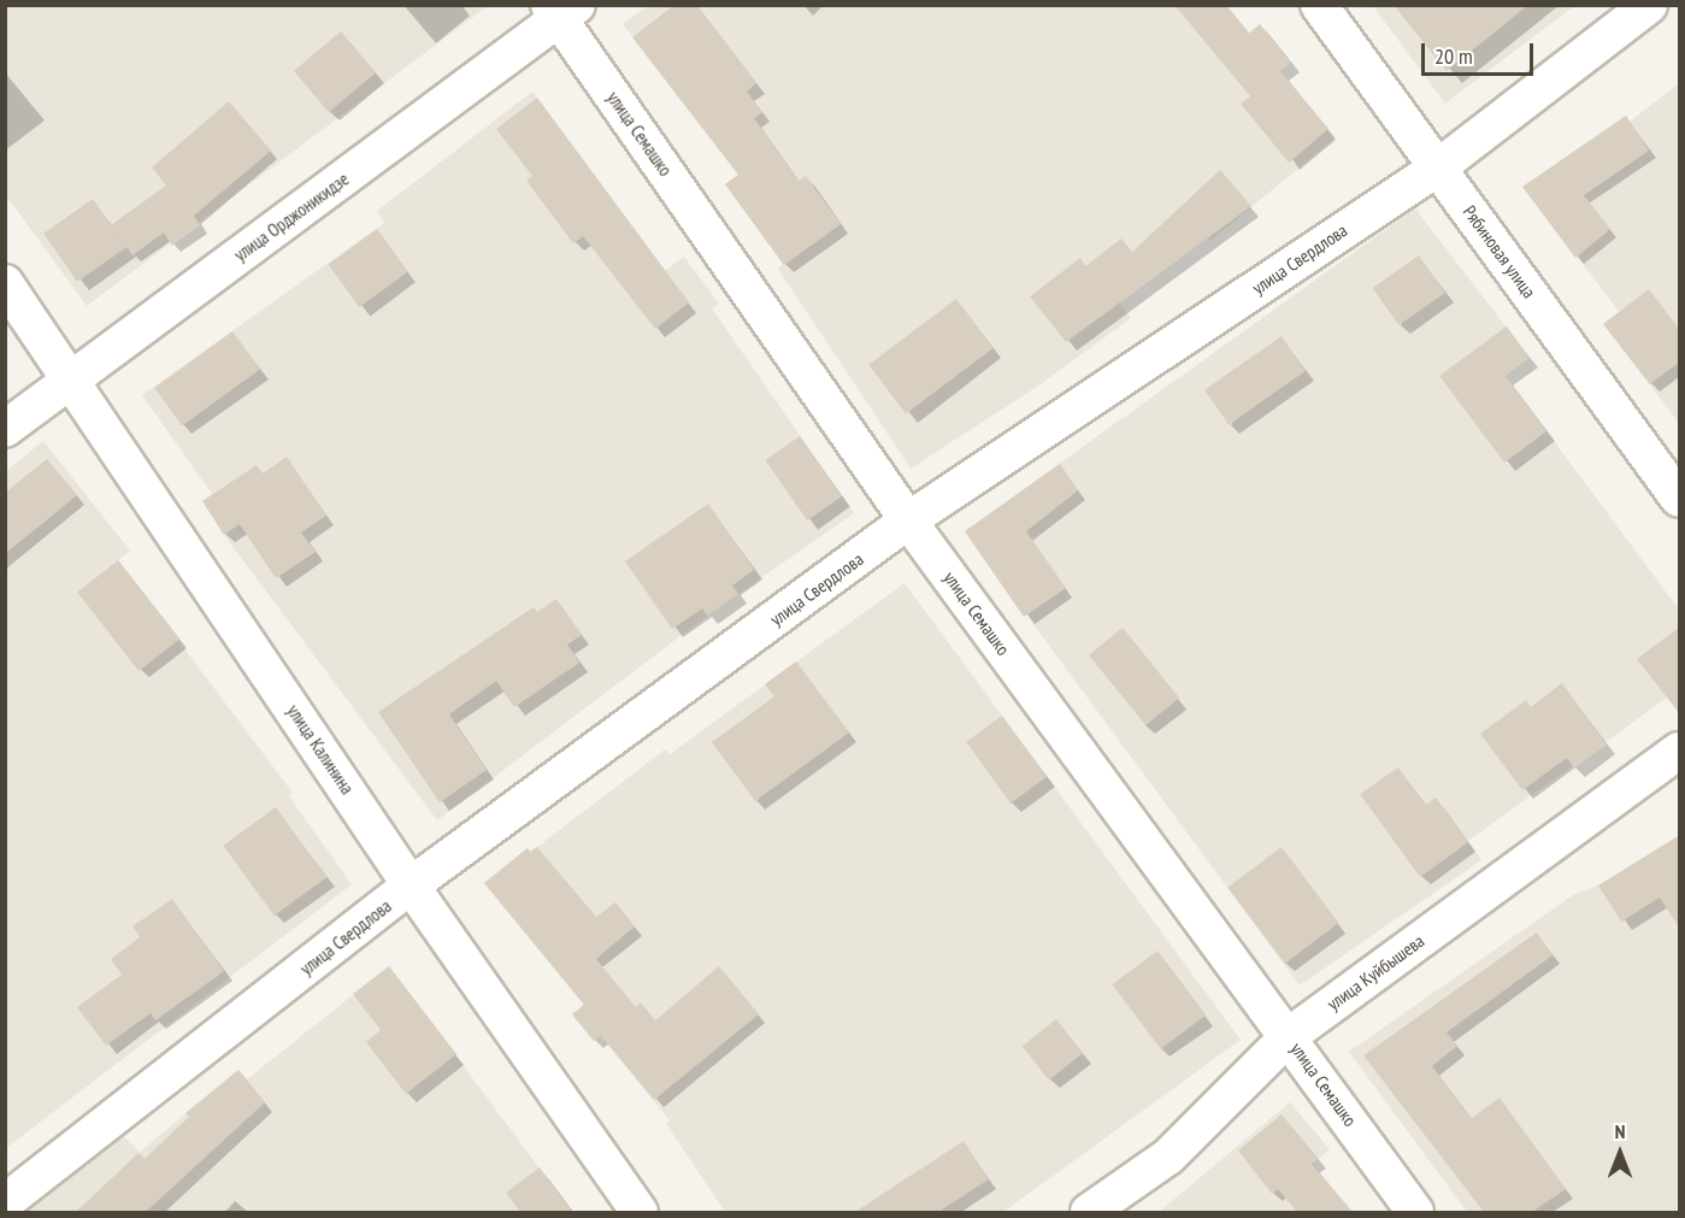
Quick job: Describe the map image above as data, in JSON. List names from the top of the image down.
{
  "streets": {
    "street": [
      "улица Семашко",
      "улица Орджоникидзе",
      "Рябиновая улица",
      "улица Свердлова",
      "улица Калинина",
      "улица Куйбышева"
    ]
  },
  "crossings": [
    ["улица Семашко", "улица Орджоникидзе"],
    ["улица Семашко", "улица Свердлова"],
    ["улица Семашко", "улица Куйбышева"],
    ["улица Орджоникидзе", "улица Калинина"],
    ["Рябиновая улица", "улица Свердлова"],
    ["улица Свердлова", "улица Калинина"]
  ],
  "scale_bar": "20 m",
  "north": "top"
}
